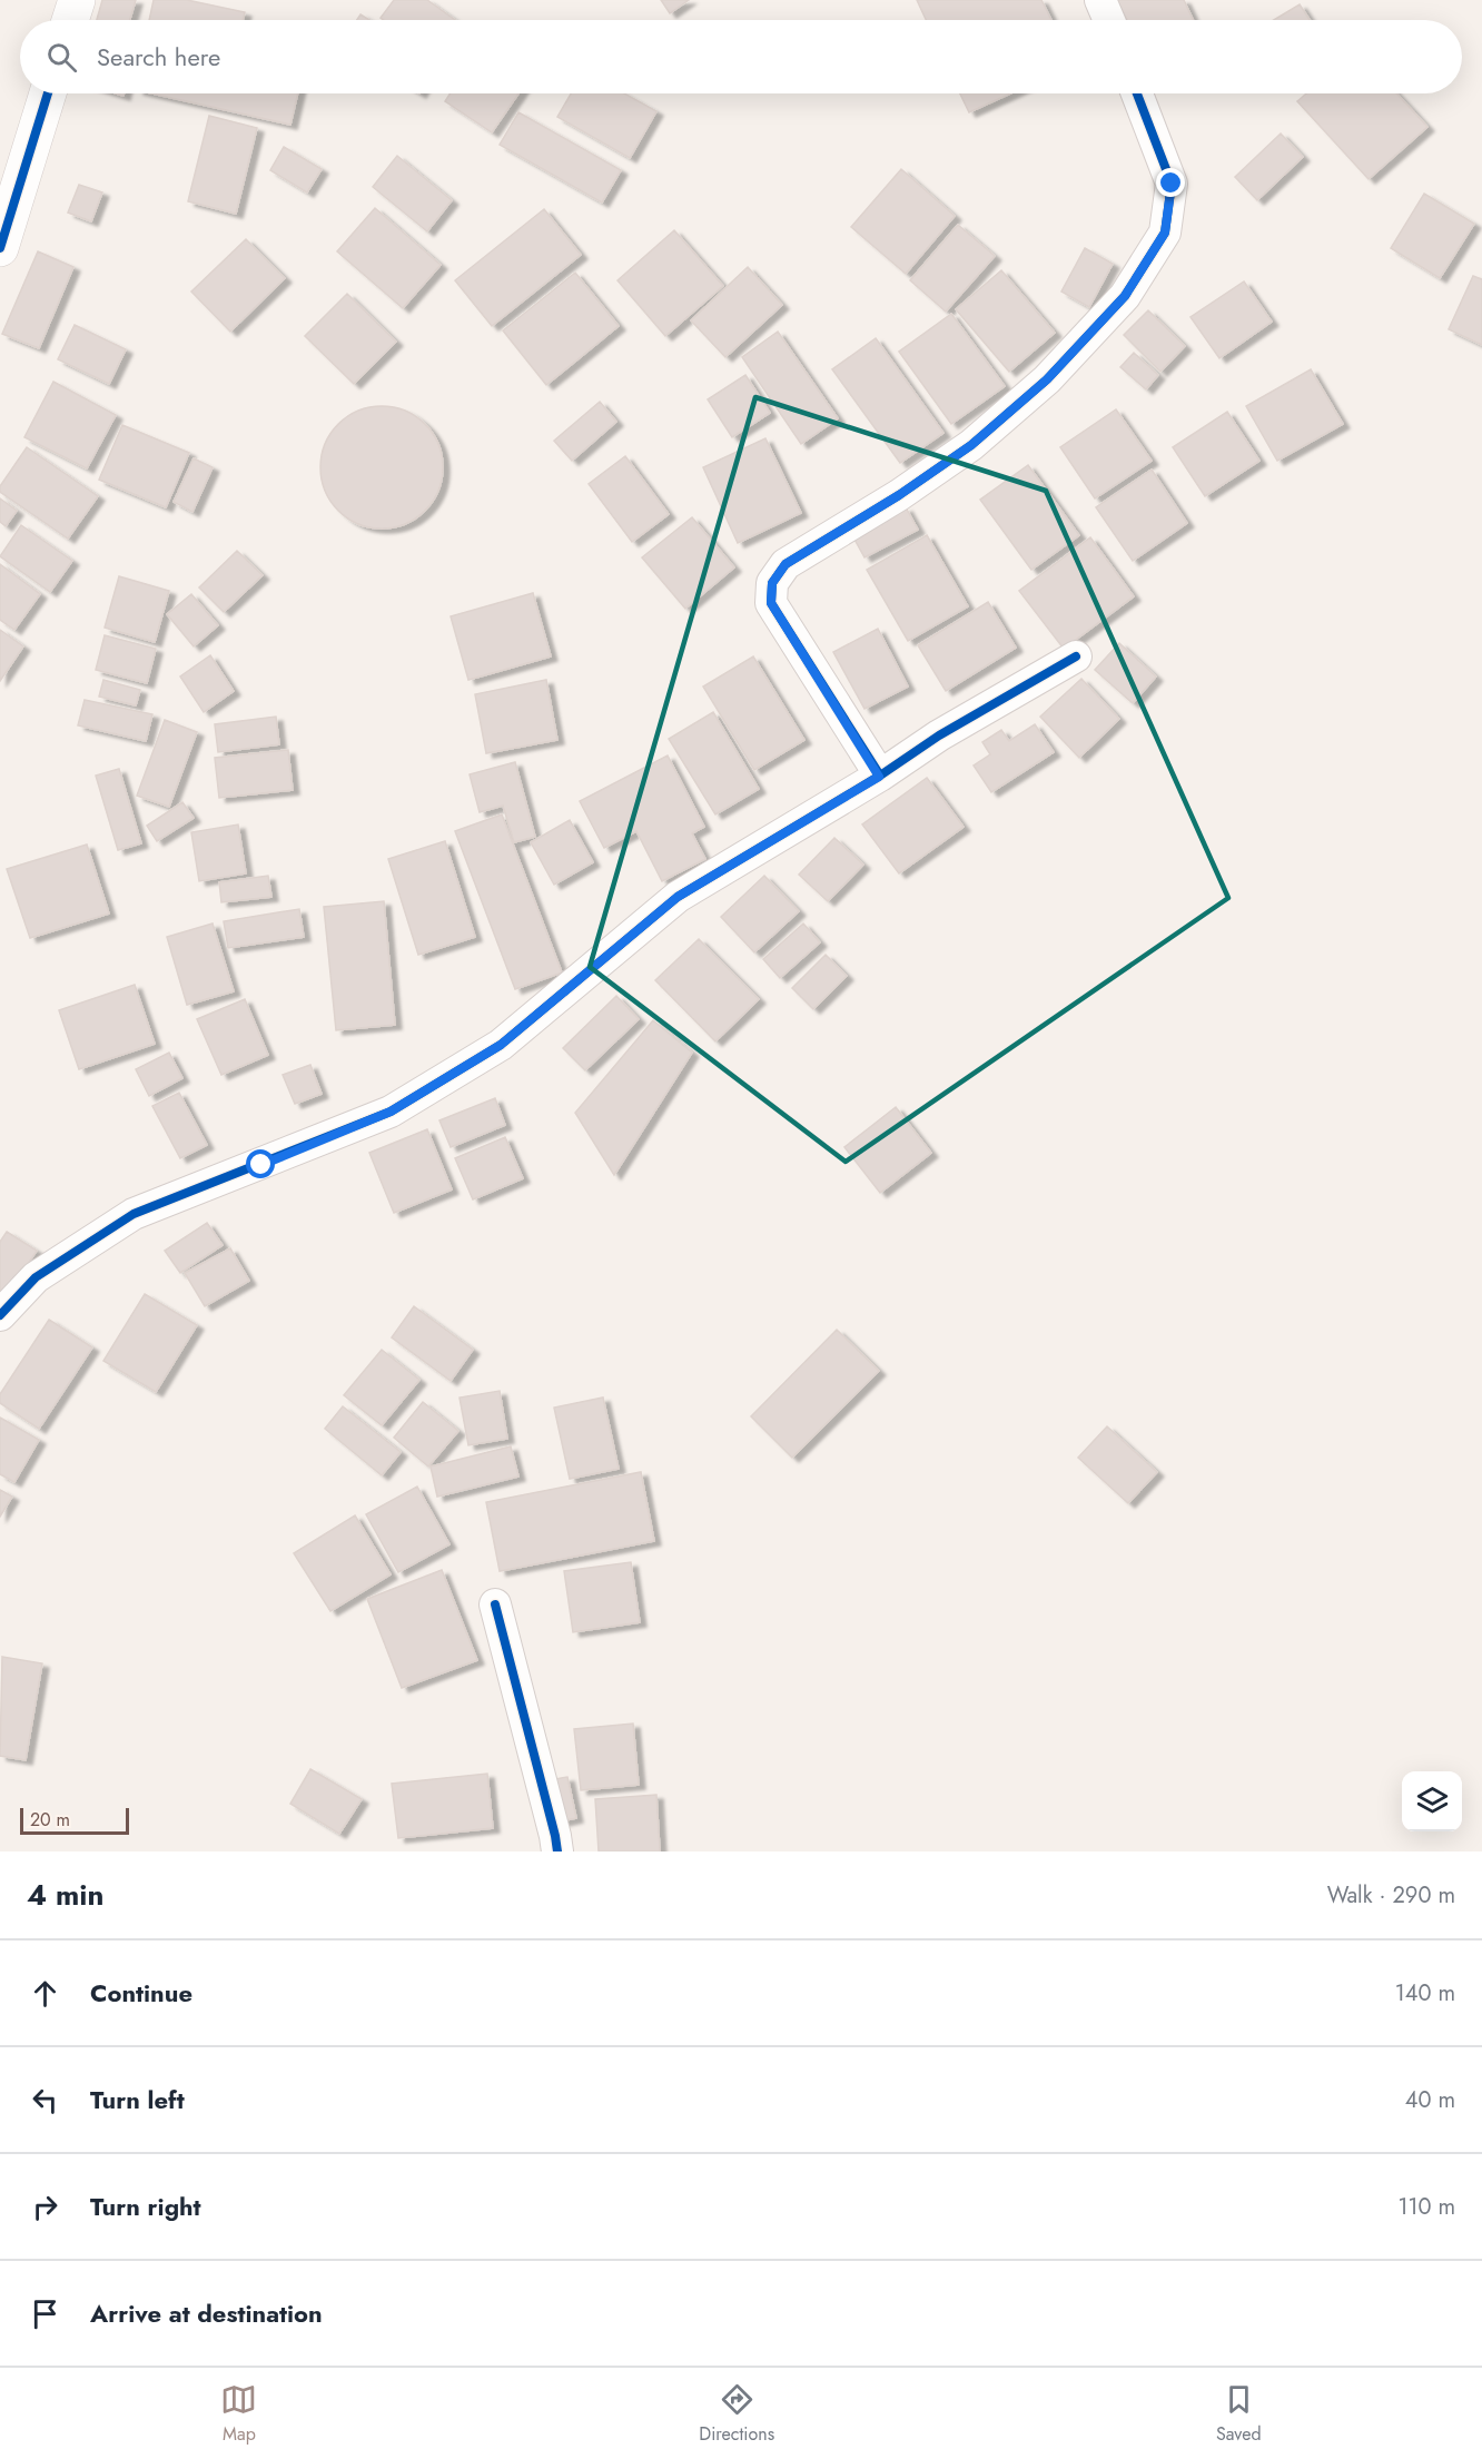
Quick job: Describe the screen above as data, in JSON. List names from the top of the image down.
{
  "scale_bar": "20 m",
  "page": {
    "search": "Search here",
    "scale": "20 m",
    "heading": ["4 min", "Walk · 290 m"],
    "list": [
      ["Continue", "140 m"],
      ["Turn left", "40 m"],
      ["Turn right", "110 m"],
      "Arrive at destination"
    ],
    "nav": ["Map", "Directions", "Saved"]
  }
}
